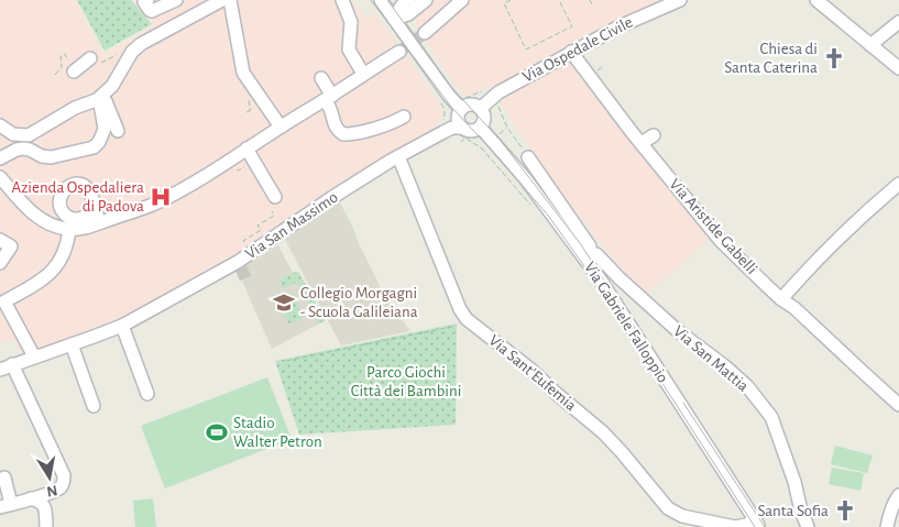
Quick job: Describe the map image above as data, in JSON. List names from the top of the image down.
{
  "streets": {
    "street": [
      "Via Ospedale Civile",
      "Via San Massimo",
      "Via Aristide Gabelli",
      "Via Gabriele Falloppio",
      "Via San Mattia",
      "Via Sant'Eufemia"
    ]
  },
  "crossings": [
    ["Via Ospedale Civile", "Via San Massimo"],
    ["Via Ospedale Civile", "Via Aristide Gabelli"],
    ["Via Ospedale Civile", "Via Gabriele Falloppio"],
    ["Via San Massimo", "Via Gabriele Falloppio"],
    ["Via San Massimo", "Via Sant'Eufemia"],
    ["Via Gabriele Falloppio", "Via San Mattia"]
  ],
  "parks": ["Parco Giochi Città dei Bambini"],
  "places": {
    "church": ["Chiesa di Santa Caterina", "Santa Sofia"],
    "hospital": ["Azienda Ospedaliera di Padova"],
    "school or university": ["Collegio Morgagni - Scuola Galileiana"],
    "sports": ["Stadio Walter Petron"]
  },
  "north": "bottom"
}
